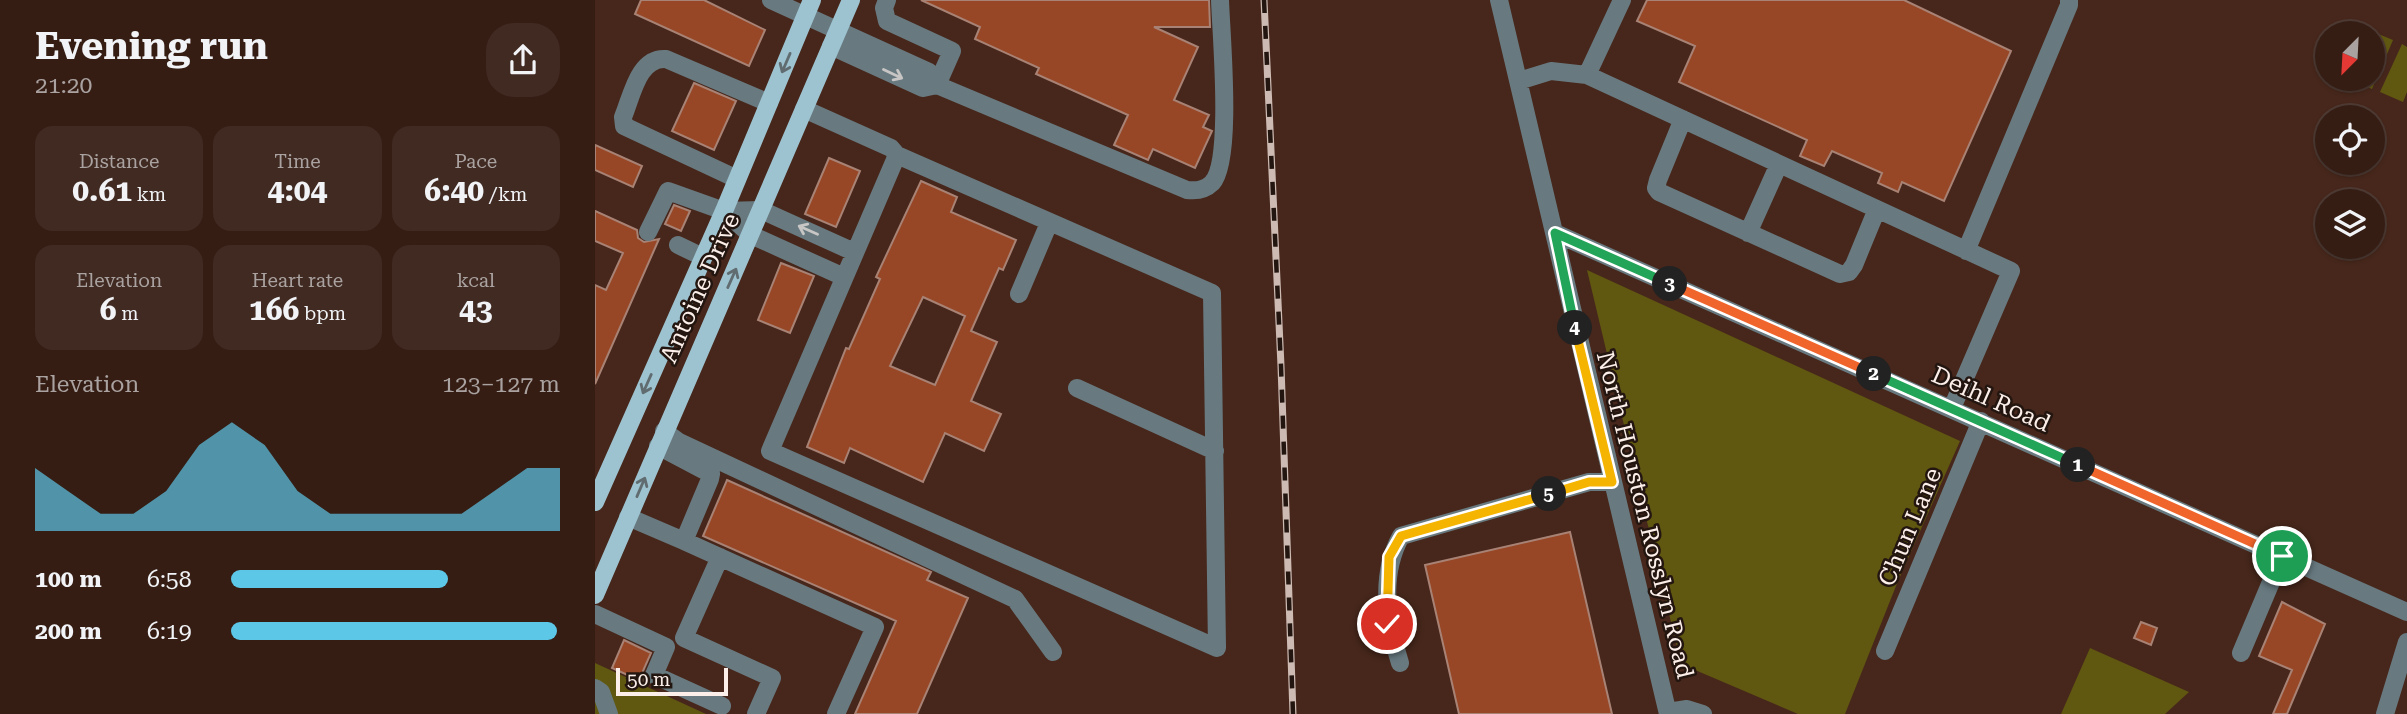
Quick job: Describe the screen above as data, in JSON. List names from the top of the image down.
{
  "streets": {
    "main road": ["Antoine Drive"],
    "street": ["Deihl Road", "North Houston Rosslyn Road", "Chun Lane"]
  },
  "crossings": [
    ["Deihl Road", "North Houston Rosslyn Road"],
    ["Deihl Road", "Chun Lane"]
  ],
  "scale_bar": "50 m",
  "north": "bottom left",
  "page": {
    "heading": ["Evening run", "21:20"],
    "stats": [
      ["Distance", "0.61 km"],
      ["Time", "4:04"],
      ["Pace", "6:40 /km"],
      ["Elevation", "6 m"],
      ["Heart rate", "166 bpm"],
      ["kcal", "43"]
    ],
    "pins": [
      "3",
      "4",
      "2",
      "1",
      "5"
    ],
    "chart": ["Elevation", "123–127 m"],
    "list": [
      {
        "name": "100 m",
        "note": "6:58"
      },
      {
        "name": "200 m",
        "note": "6:19"
      }
    ],
    "scale": "50 m"
  }
}
